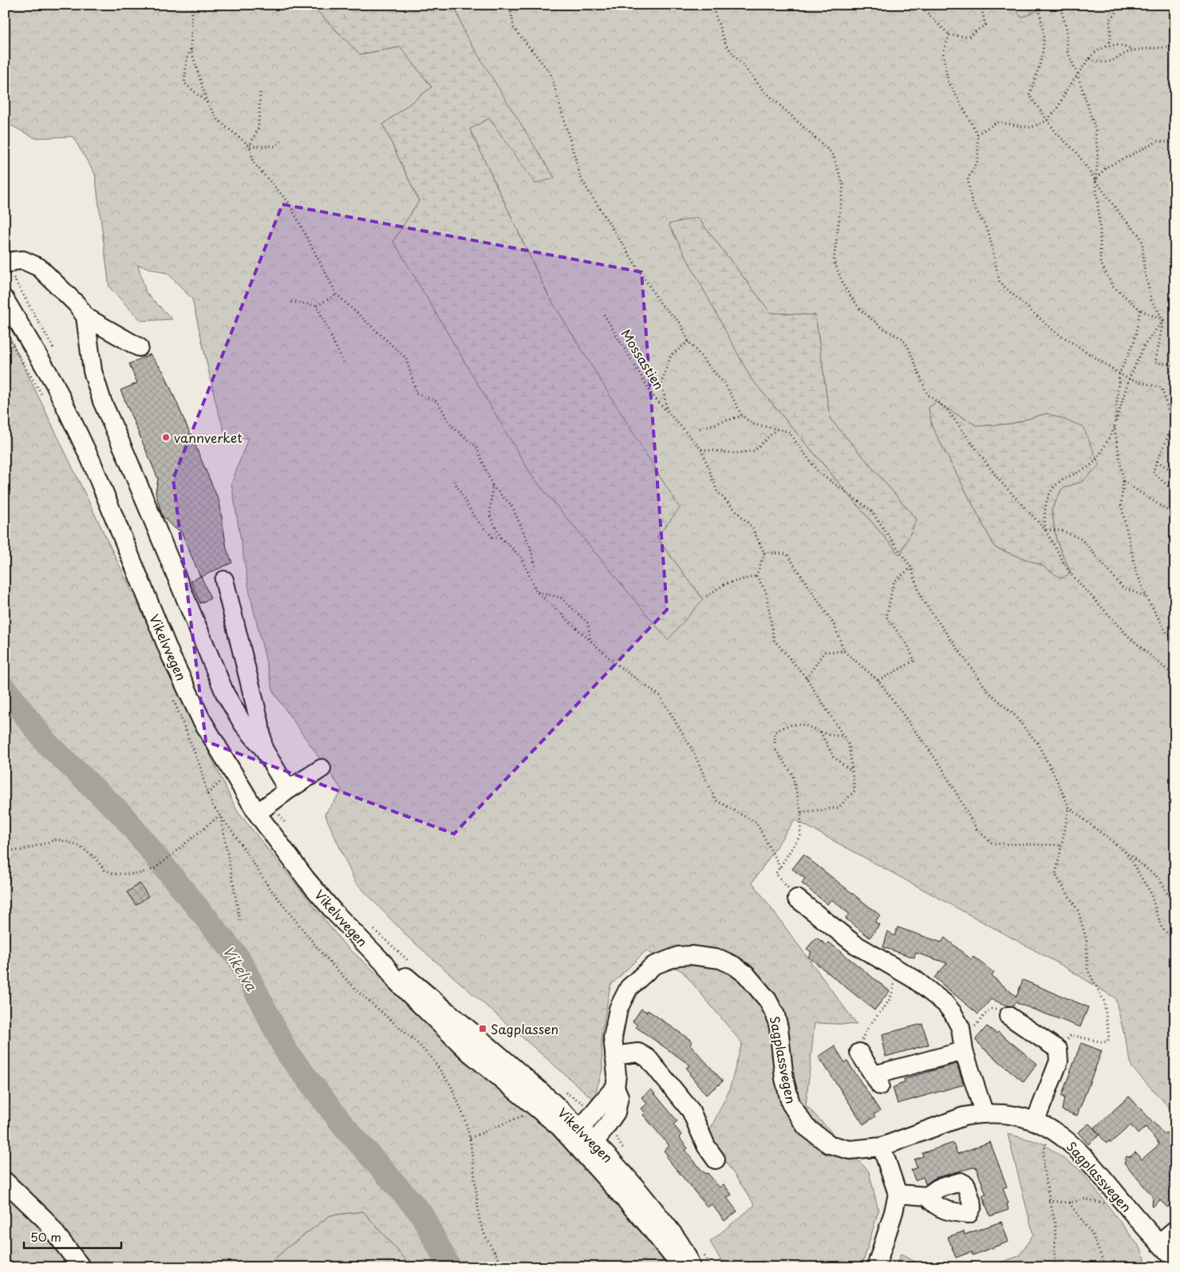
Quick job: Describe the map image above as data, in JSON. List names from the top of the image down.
{
  "streets": {
    "street": ["Vikelvvegen", "Sagplassvegen"],
    "path": ["Mossastien"]
  },
  "crossings": [
    ["Vikelvvegen", "Sagplassvegen"]
  ],
  "water": ["Vikelva"],
  "places": {
    "other": ["vannverket"],
    "transit": ["Sagplassen"]
  },
  "scale_bar": "50 m"
}
